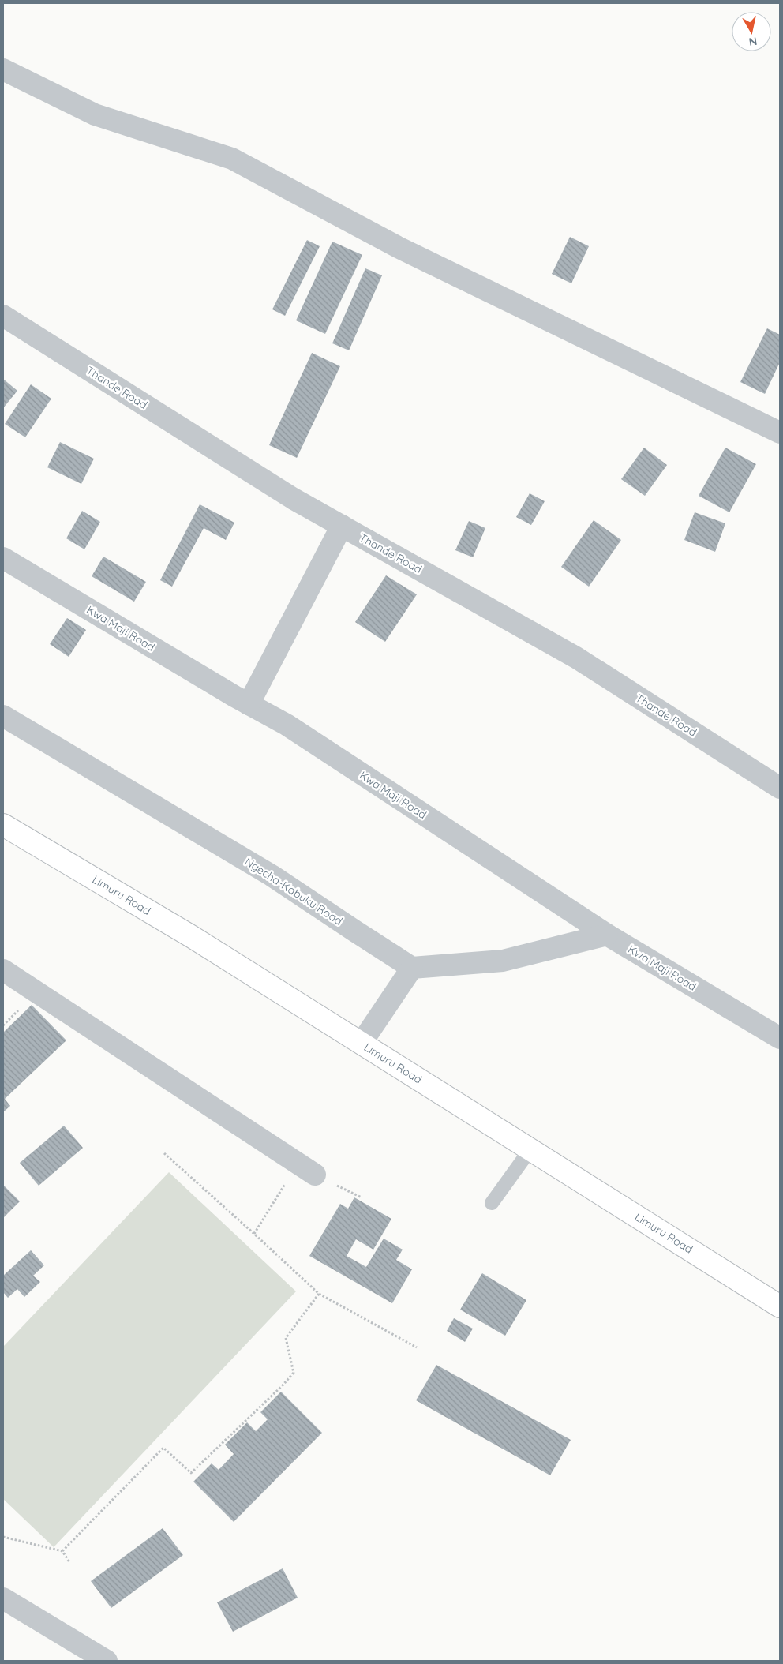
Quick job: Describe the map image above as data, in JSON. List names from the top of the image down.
{
  "streets": {
    "highway": ["Limuru Road"],
    "street": ["Thande Road", "Kwa Maji Road", "Ngecha-Kabuku Road"]
  },
  "north": "bottom"
}
